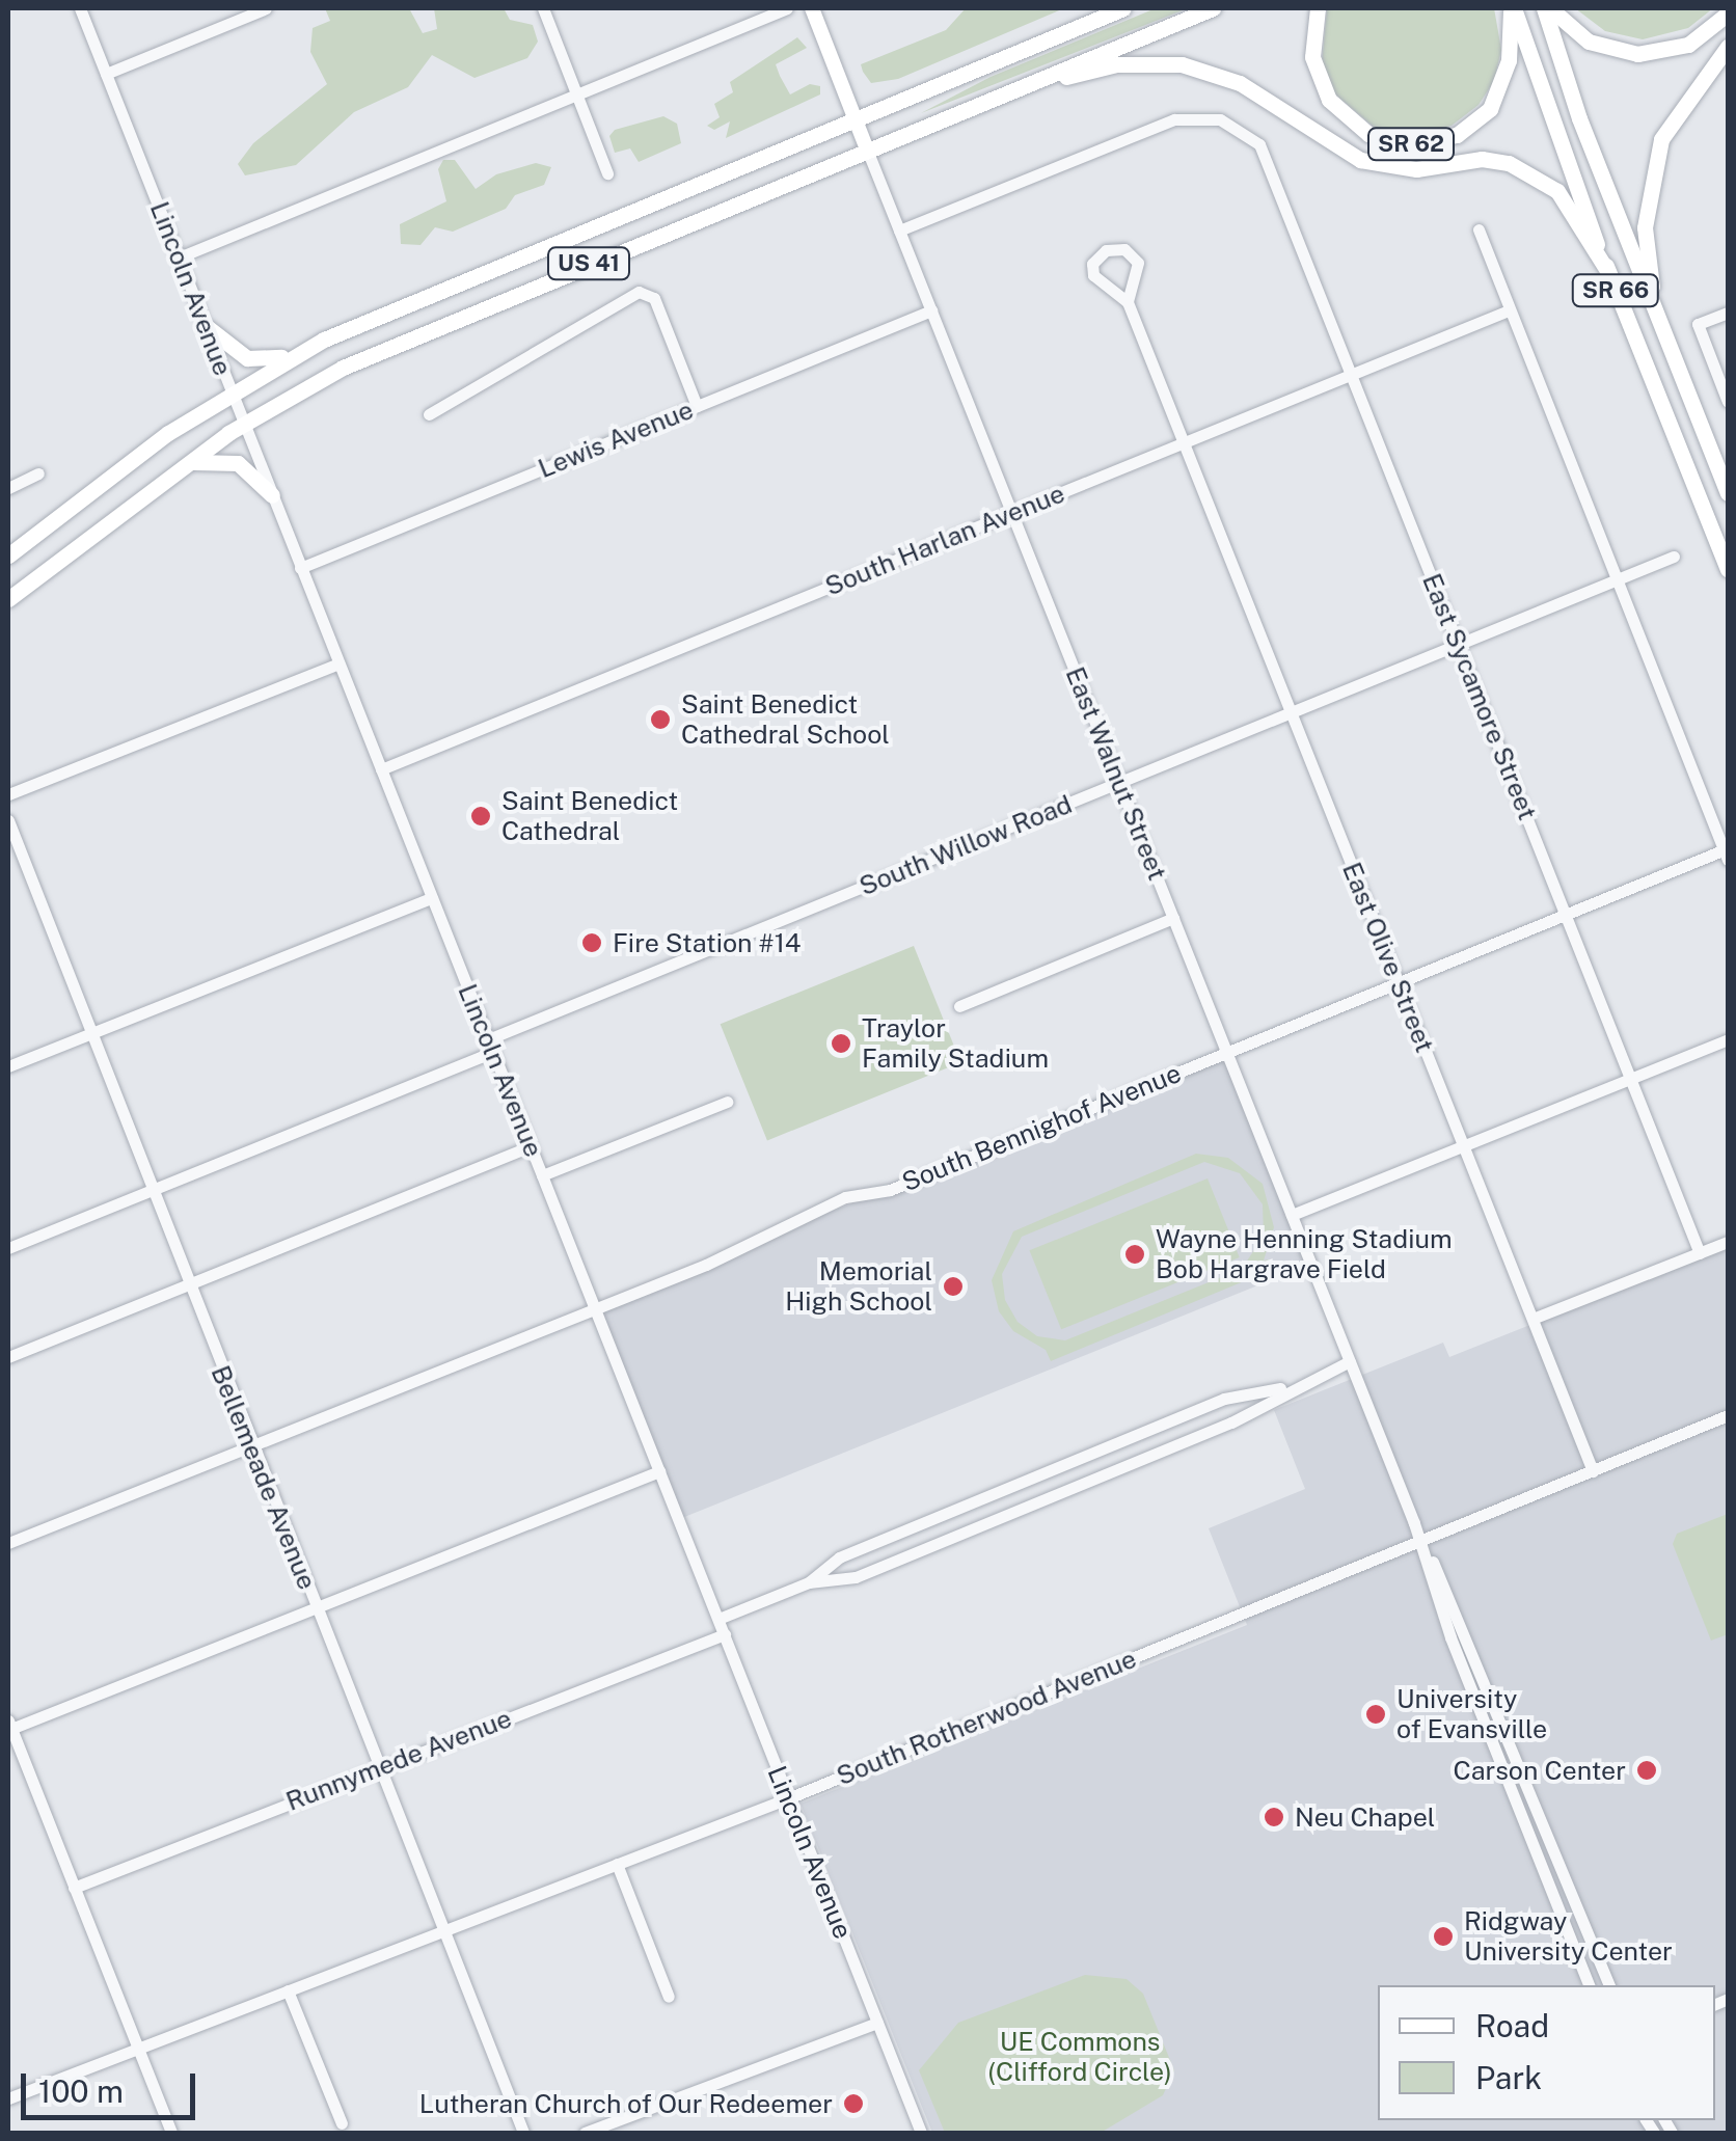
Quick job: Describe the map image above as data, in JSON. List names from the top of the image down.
{
  "streets": {
    "highway": ["SR 62", "US 41", "SR 66"],
    "main road": ["East Walnut Street"],
    "street": [
      "Lincoln Avenue",
      "Lewis Avenue",
      "South Harlan Avenue",
      "East Sycamore Street",
      "South Willow Road",
      "East Olive Street",
      "South Bennighof Avenue",
      "Bellemeade Avenue",
      "South Rotherwood Avenue",
      "Runnymede Avenue"
    ]
  },
  "crossings": [
    ["SR 62", "SR 66"],
    ["US 41", "Lincoln Avenue"],
    ["US 41", "East Walnut Street"],
    ["Lincoln Avenue", "Lewis Avenue"],
    ["Lincoln Avenue", "South Harlan Avenue"],
    ["Lincoln Avenue", "South Willow Road"],
    ["Lincoln Avenue", "South Bennighof Avenue"],
    ["Lincoln Avenue", "South Rotherwood Avenue"],
    ["Lincoln Avenue", "Runnymede Avenue"],
    ["Lewis Avenue", "East Walnut Street"],
    ["South Harlan Avenue", "East Sycamore Street"],
    ["South Harlan Avenue", "East Walnut Street"],
    ["South Harlan Avenue", "East Olive Street"],
    ["East Sycamore Street", "East Walnut Street"],
    ["East Sycamore Street", "South Willow Road"],
    ["East Sycamore Street", "South Bennighof Avenue"],
    ["East Walnut Street", "South Willow Road"],
    ["East Walnut Street", "South Bennighof Avenue"],
    ["East Walnut Street", "South Rotherwood Avenue"],
    ["South Willow Road", "East Olive Street"],
    ["East Olive Street", "South Bennighof Avenue"],
    ["East Olive Street", "South Rotherwood Avenue"],
    ["South Bennighof Avenue", "Bellemeade Avenue"],
    ["Bellemeade Avenue", "South Rotherwood Avenue"],
    ["Bellemeade Avenue", "Runnymede Avenue"]
  ],
  "parks": ["UE Commons (Clifford Circle)"],
  "places": [
    "Saint Benedict Cathedral School",
    "Saint Benedict Cathedral",
    "Fire Station #14",
    "Traylor Family Stadium",
    "Wayne Henning Stadium Bob Hargrave Field",
    "Memorial High School",
    "University of Evansville",
    "Carson Center",
    "Neu Chapel",
    "Ridgway University Center",
    "Lutheran Church of Our Redeemer"
  ],
  "legend": ["Road", "Park"],
  "scale_bar": "100 m"
}
